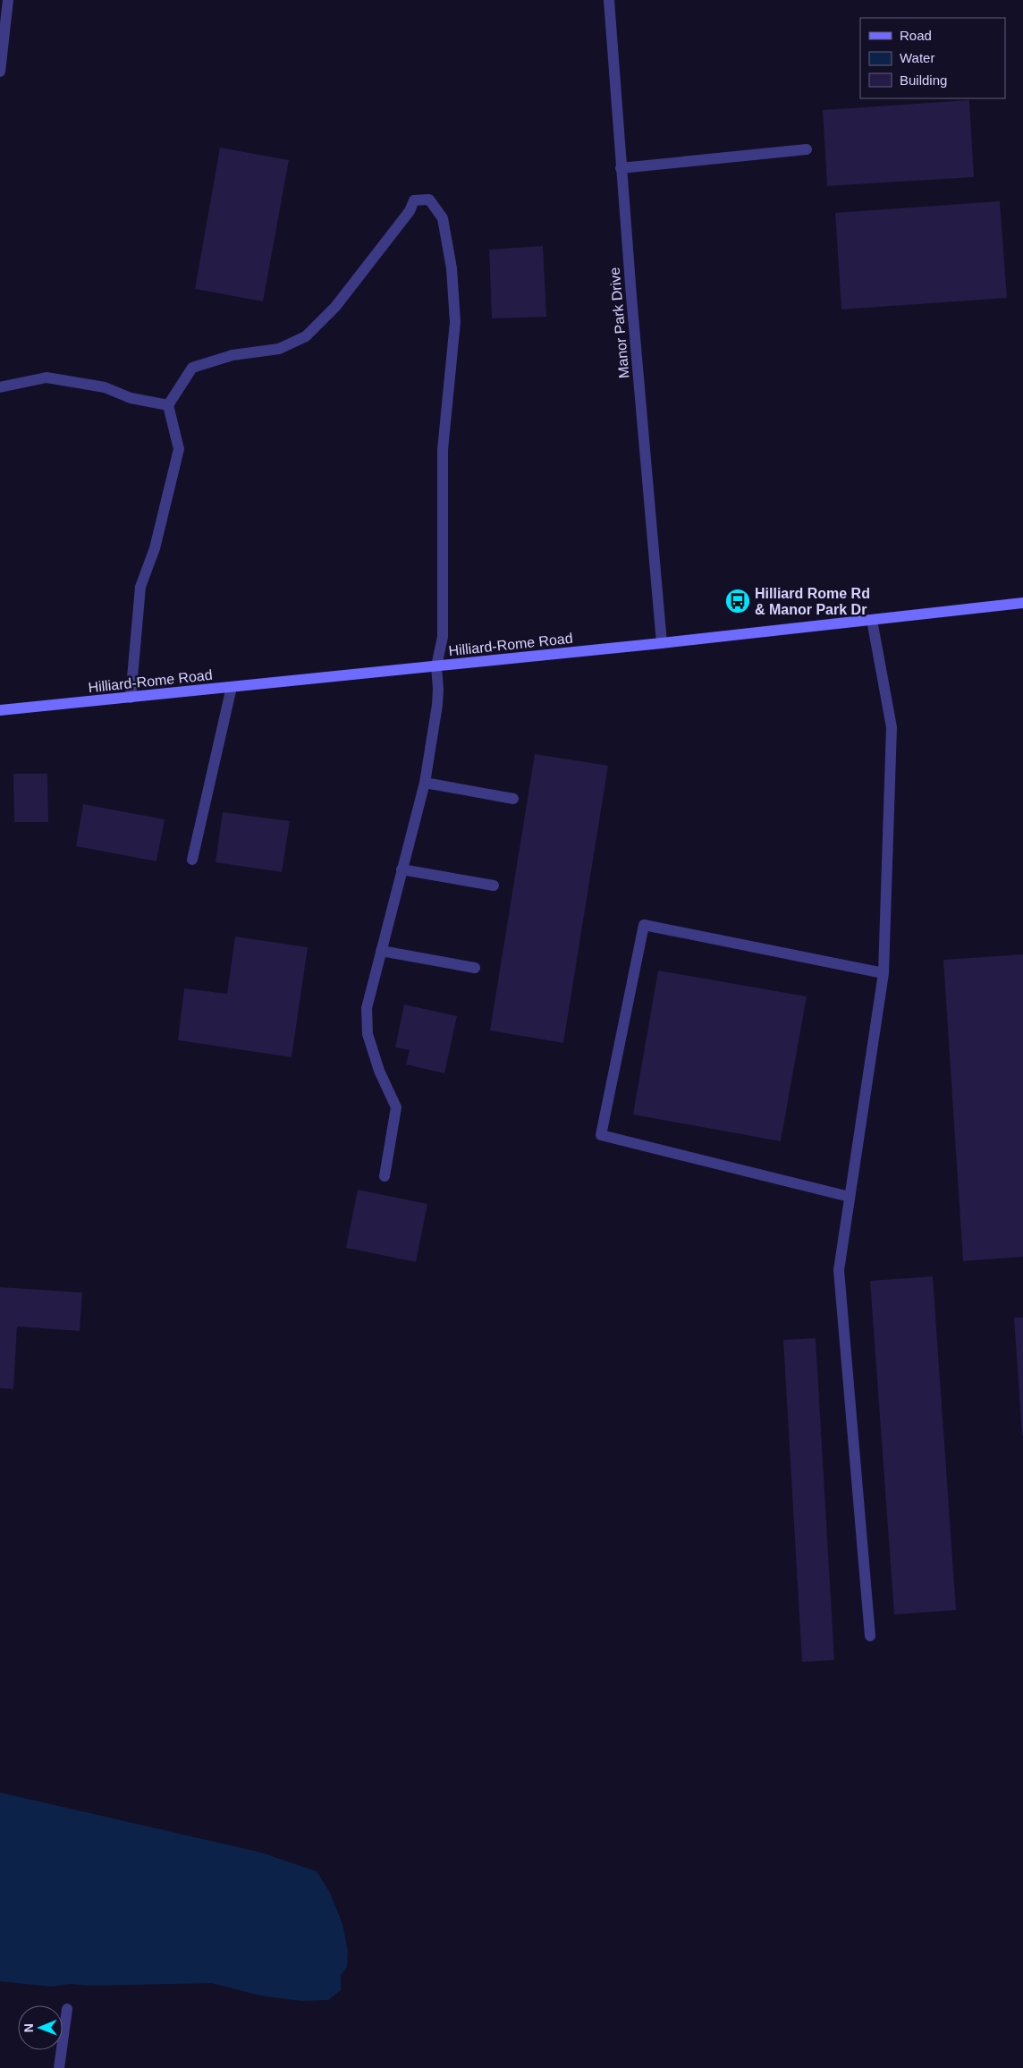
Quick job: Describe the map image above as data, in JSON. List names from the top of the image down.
{
  "streets": {
    "main road": ["Hilliard-Rome Road"],
    "street": ["Manor Park Drive"]
  },
  "crossings": [
    ["Manor Park Drive", "Hilliard-Rome Road"]
  ],
  "places": {
    "bus stop": ["Hilliard Rome Rd & Manor Park Dr"]
  },
  "legend": ["Road", "Water", "Building"],
  "north": "left"
}
